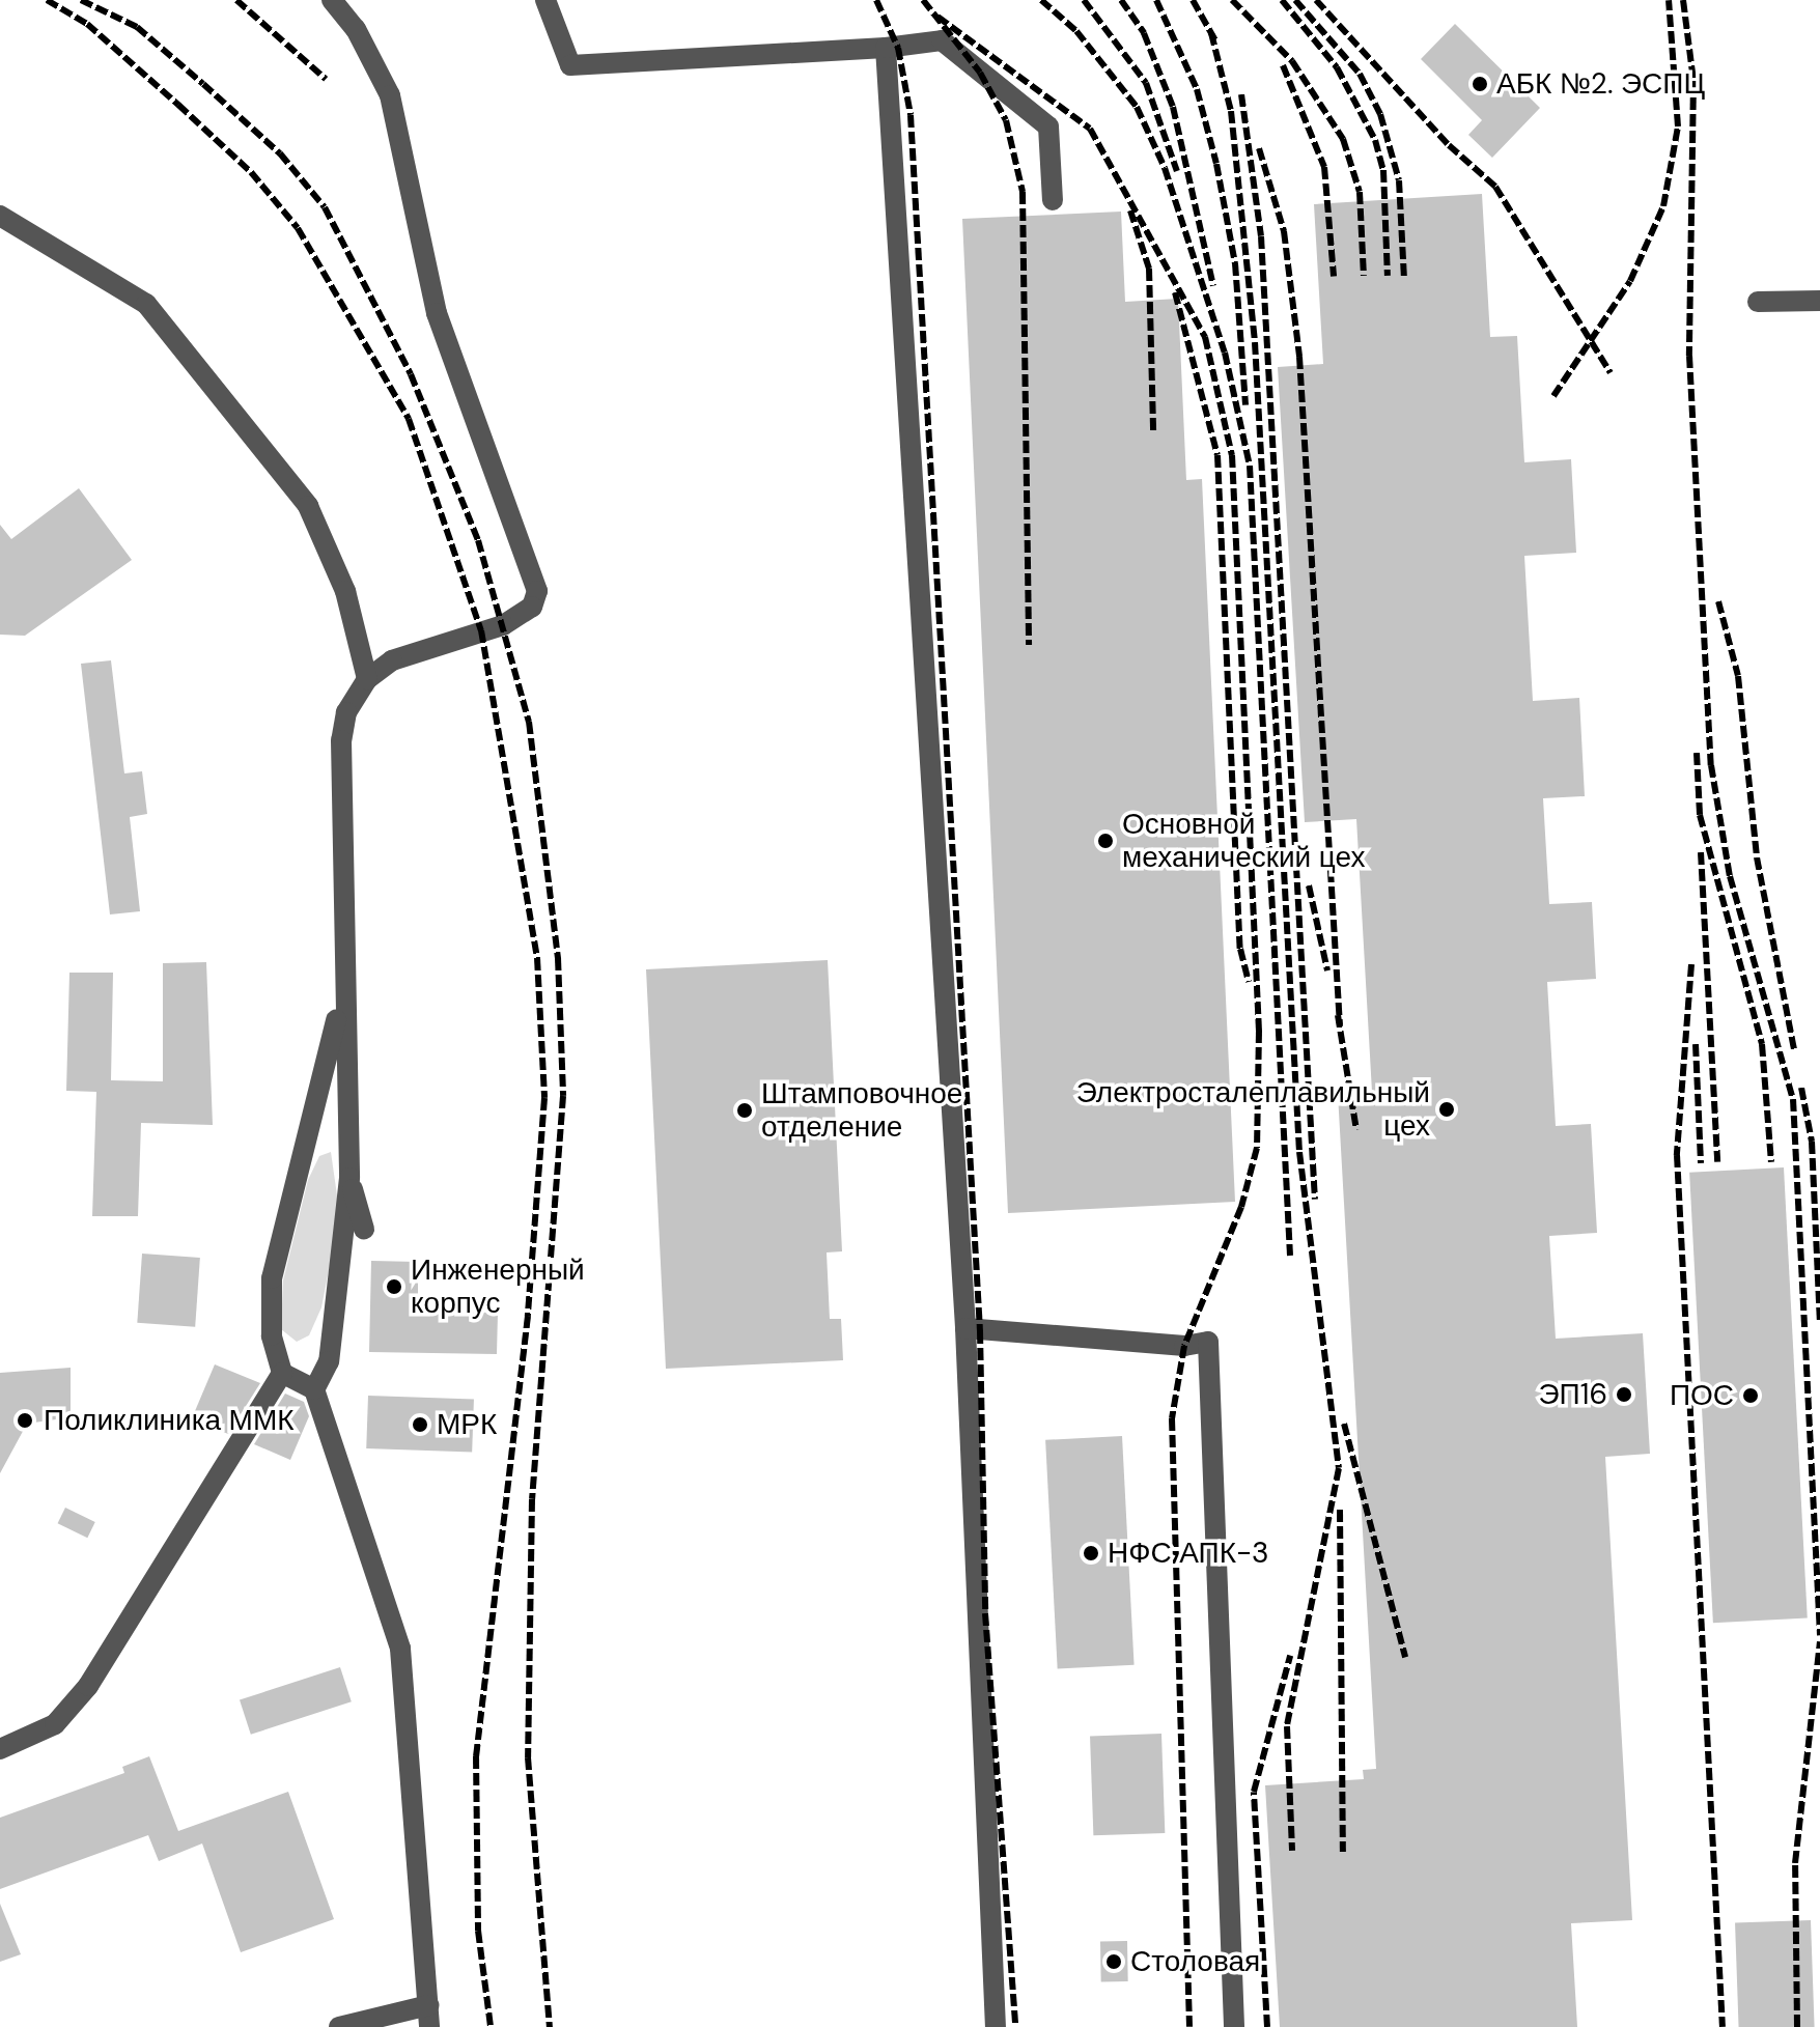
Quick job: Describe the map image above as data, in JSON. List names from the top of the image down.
{
  "places": [
    "АБК №2. ЭСПЦ",
    "Основной механический цех",
    "Электросталеплавильный цех",
    "Штамповочное отделение",
    "Инженерный корпус",
    "ЭП16",
    "ПОС",
    "Поликлиника ММК",
    "МРК",
    "НФС АПК-3",
    "Столовая"
  ]
}
